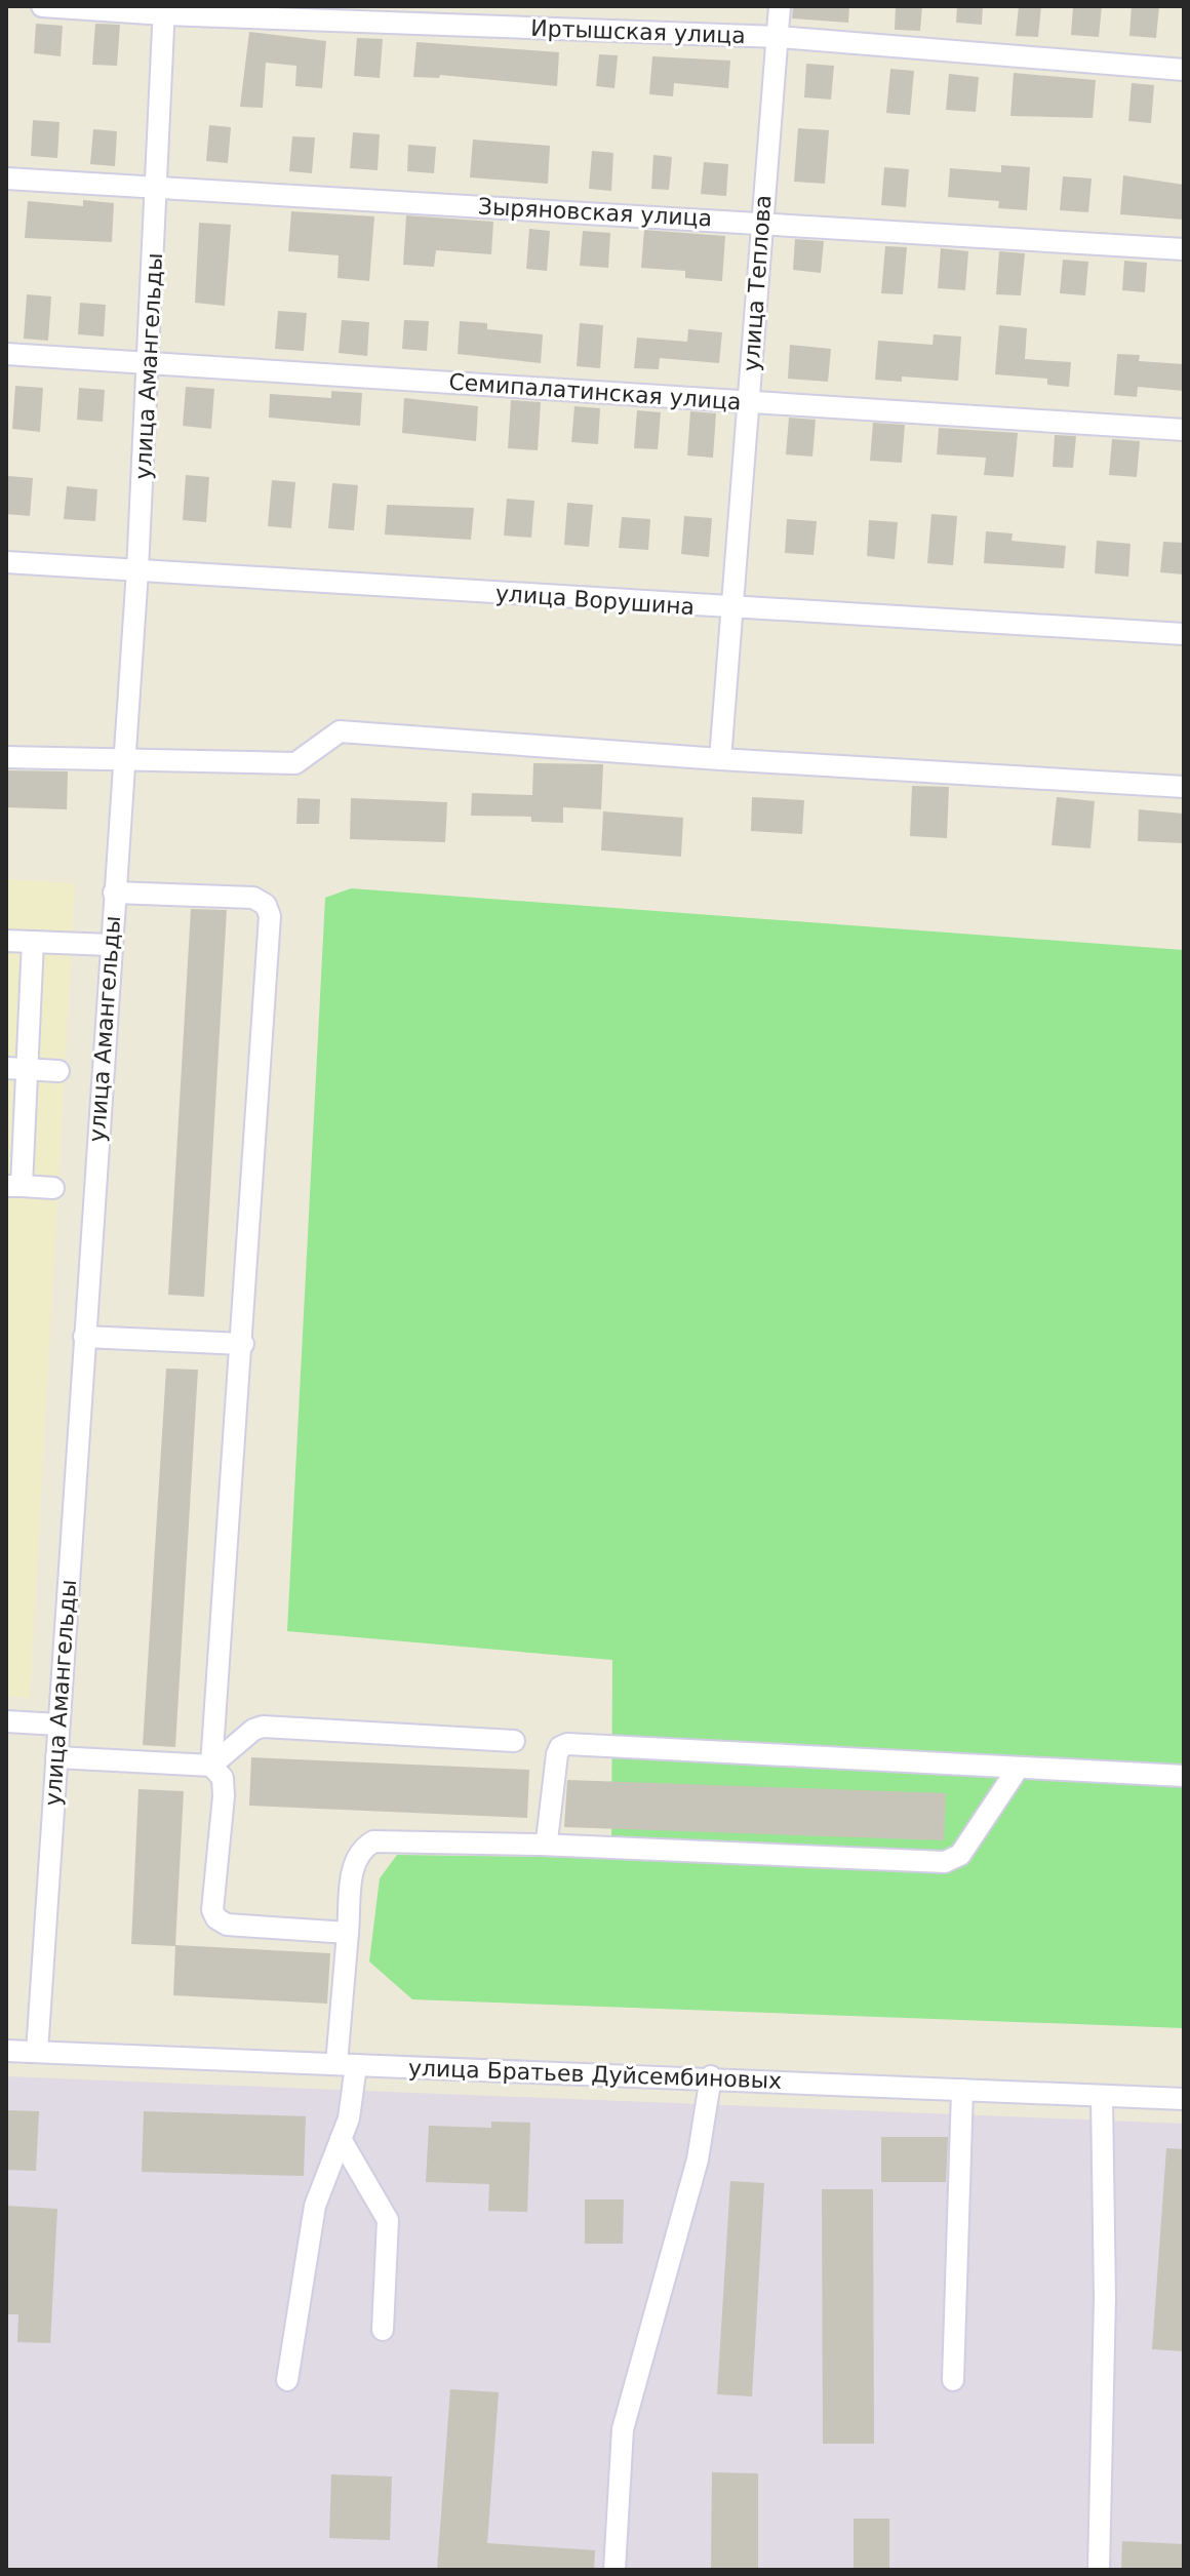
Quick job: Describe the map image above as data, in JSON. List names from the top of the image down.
{
  "streets": {
    "street": [
      "Иртышская улица",
      "Зыряновская улица",
      "улица Теплова",
      "улица Амангельды",
      "Семипалатинская улица",
      "улица Ворушина",
      "улица Братьев Дуйсембиновых"
    ]
  },
  "crossings": [
    ["Иртышская улица", "улица Теплова"],
    ["Иртышская улица", "улица Амангельды"],
    ["Зыряновская улица", "улица Теплова"],
    ["Зыряновская улица", "улица Амангельды"],
    ["улица Теплова", "Семипалатинская улица"],
    ["улица Теплова", "улица Ворушина"],
    ["улица Амангельды", "Семипалатинская улица"],
    ["улица Амангельды", "улица Ворушина"],
    ["улица Амангельды", "улица Братьев Дуйсембиновых"]
  ]
}
